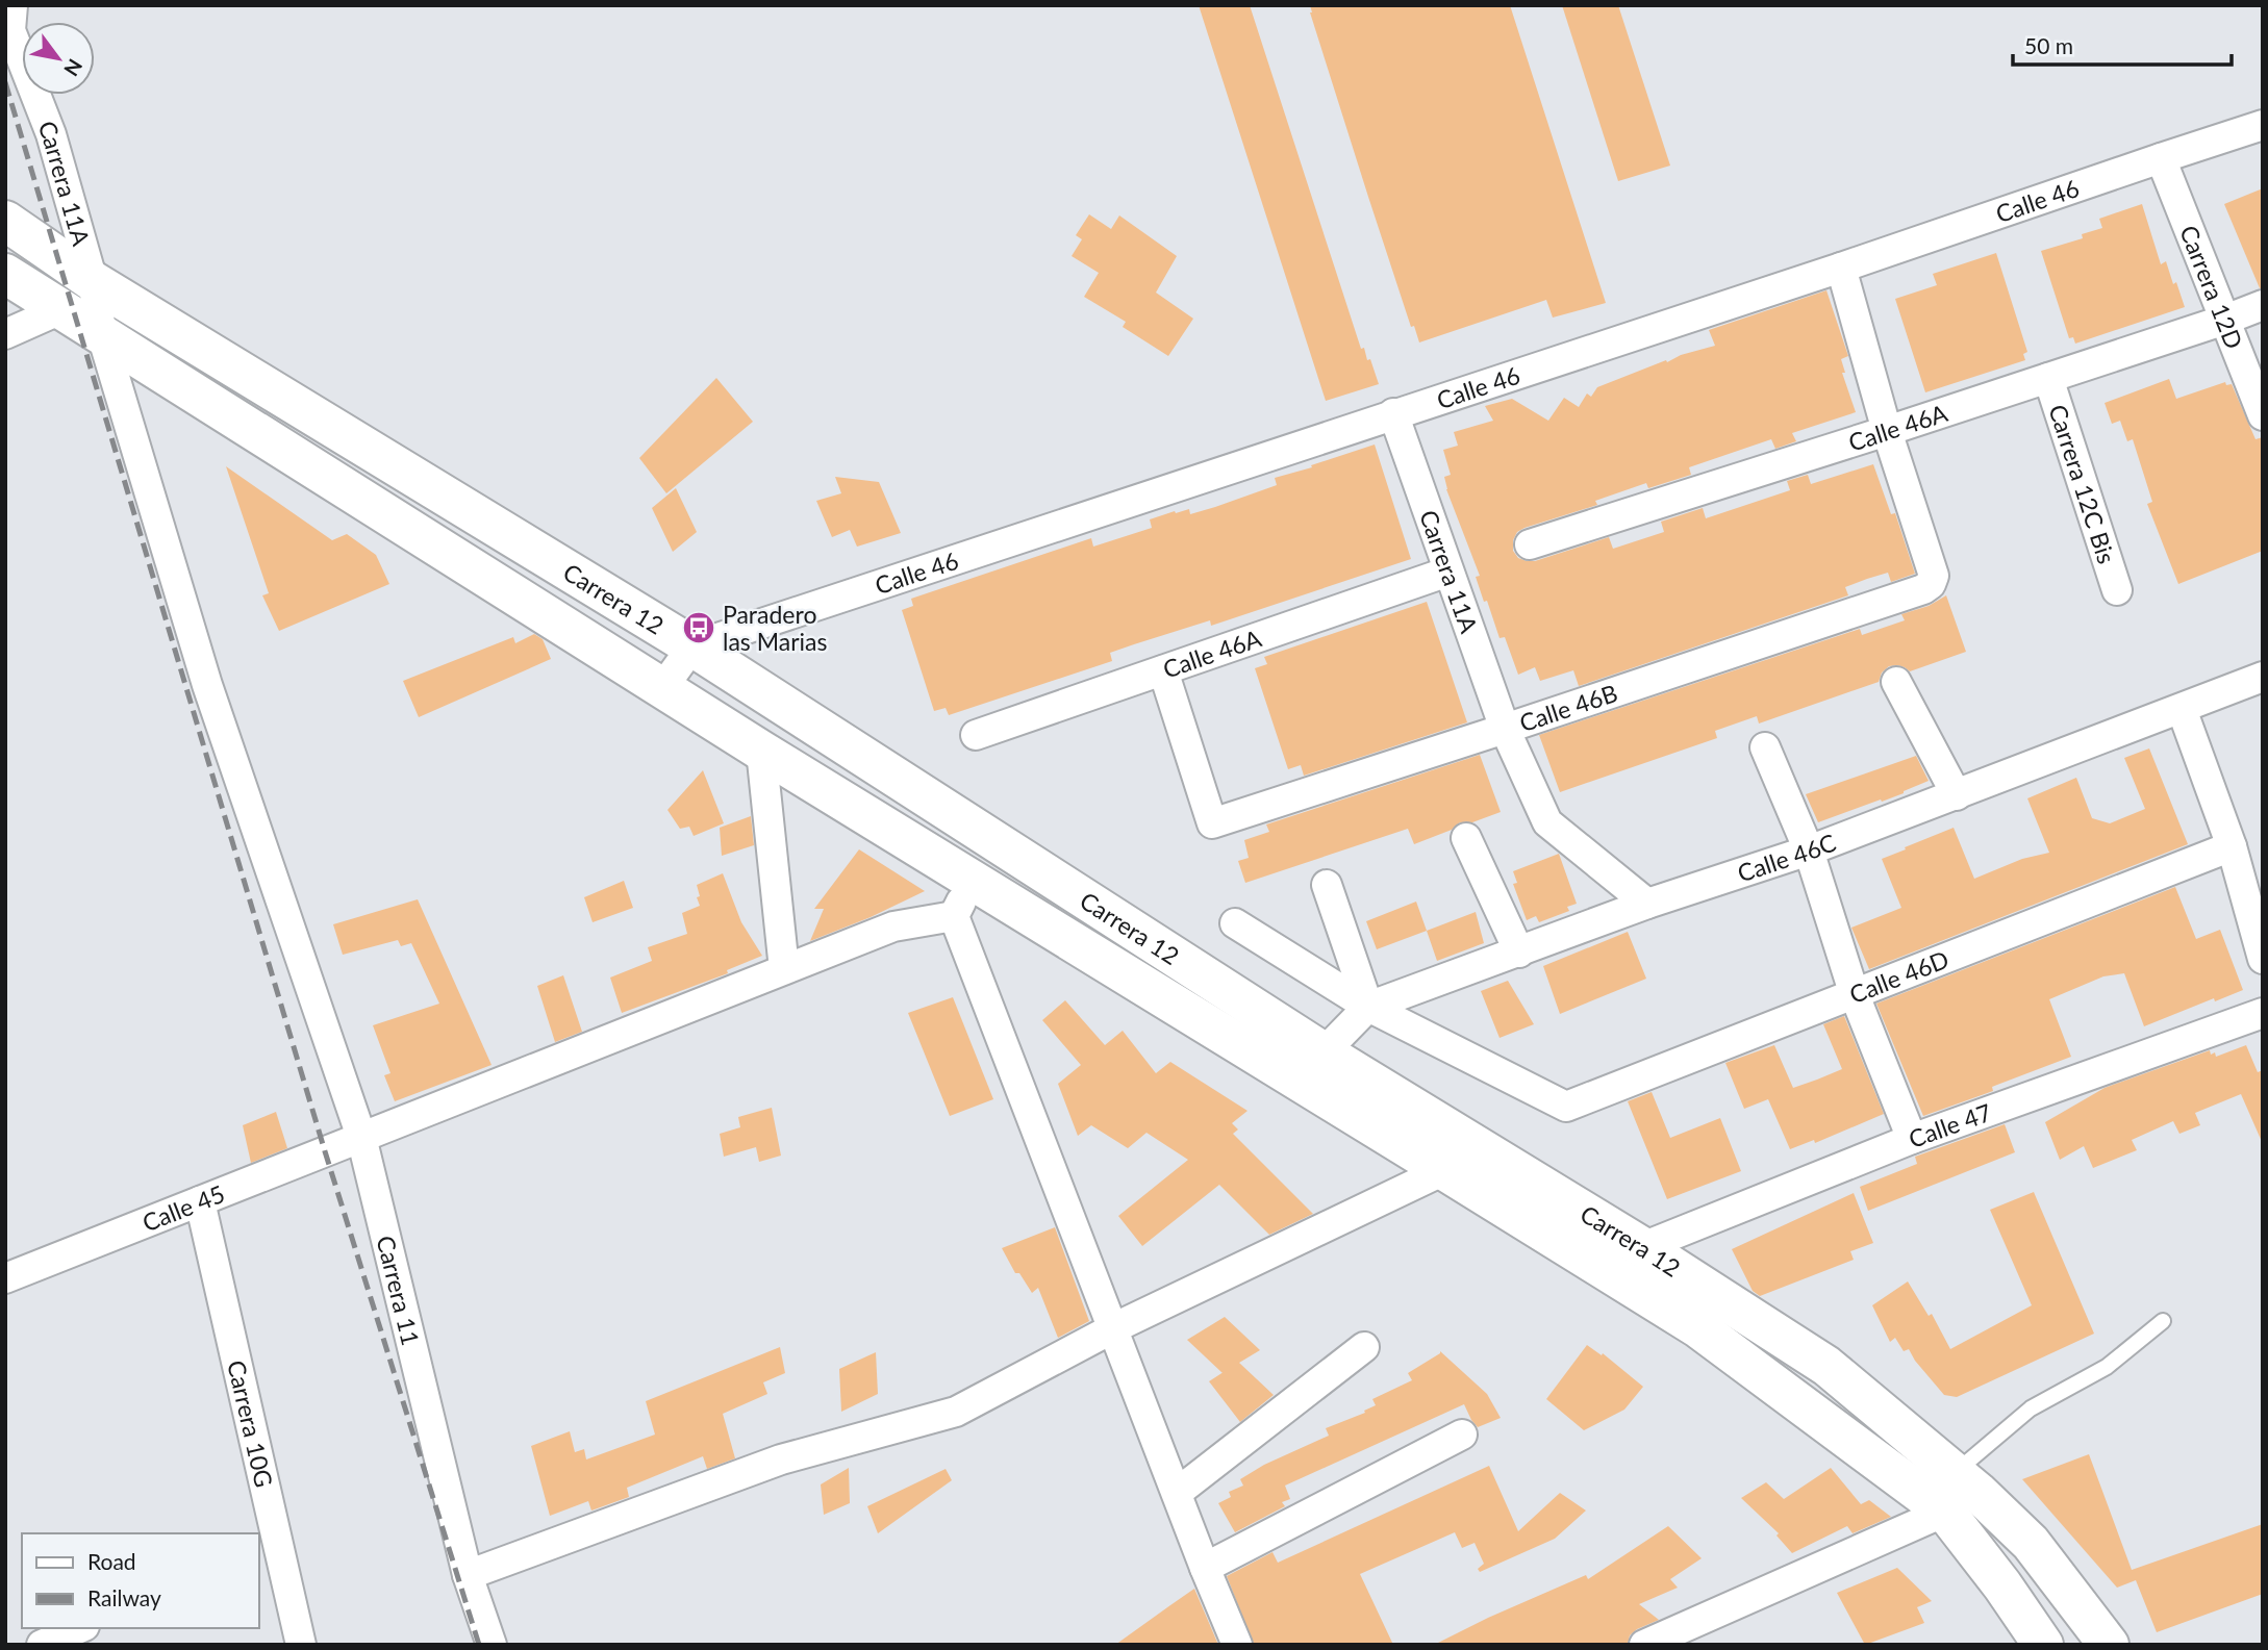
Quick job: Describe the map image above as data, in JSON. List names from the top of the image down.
{
  "streets": {
    "main road": ["Carrera 12"],
    "street": [
      "Carrera 11A",
      "Calle 46",
      "Carrera 12D",
      "Calle 46A",
      "Carrera 12C Bis",
      "Calle 46B",
      "Calle 46C",
      "Calle 46D",
      "Calle 47",
      "Calle 45",
      "Carrera 11",
      "Carrera 10G"
    ]
  },
  "crossings": [
    ["Carrera 11A", "Calle 46"],
    ["Carrera 11A", "Calle 46A"],
    ["Carrera 11A", "Carrera 12"],
    ["Carrera 11A", "Calle 46B"],
    ["Carrera 11A", "Calle 46C"],
    ["Carrera 11A", "Carrera 11"],
    ["Calle 46", "Carrera 12D"],
    ["Calle 46", "Carrera 12"],
    ["Carrera 12D", "Calle 46A"],
    ["Calle 46A", "Carrera 12C Bis"],
    ["Calle 46A", "Calle 46B"],
    ["Carrera 12", "Calle 46C"],
    ["Carrera 12", "Calle 47"],
    ["Carrera 12", "Carrera 11"],
    ["Calle 46C", "Calle 46D"],
    ["Calle 45", "Carrera 11"],
    ["Calle 45", "Carrera 10G"]
  ],
  "places": {
    "bus stop": ["Paradero las Marias"]
  },
  "legend": ["Road", "Railway"],
  "scale_bar": "50 m",
  "north": "bottom right"
}
